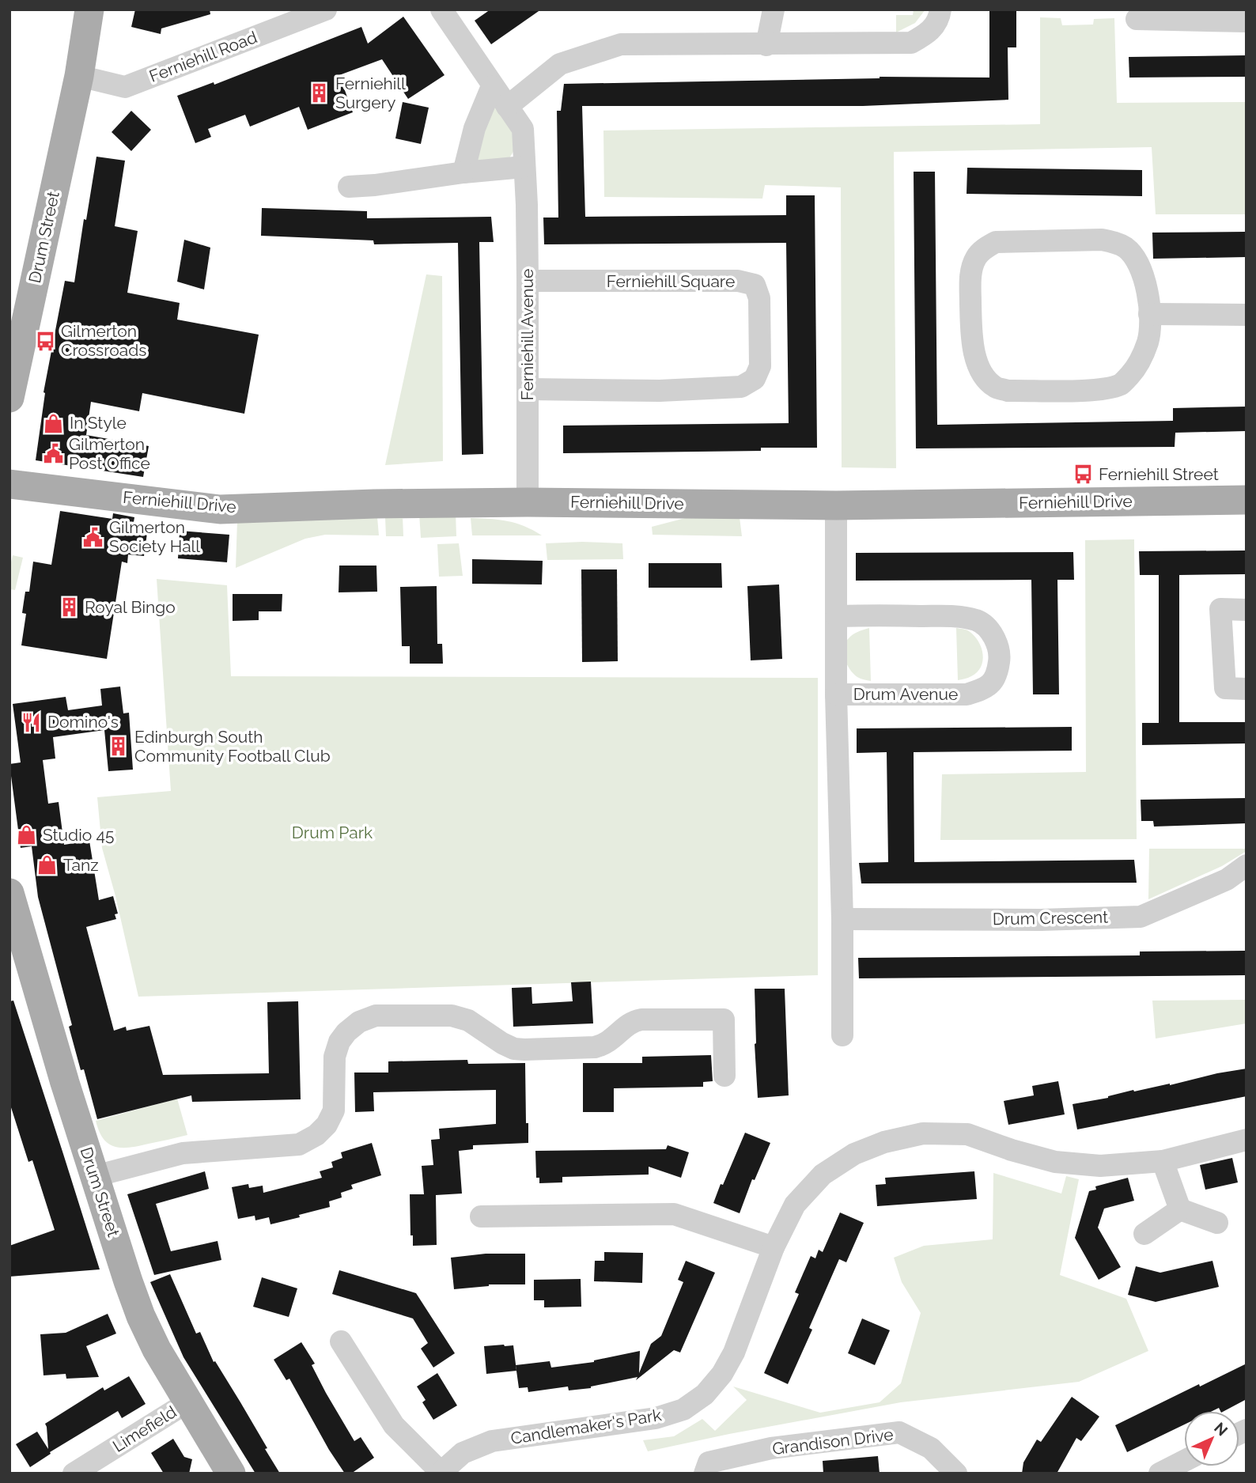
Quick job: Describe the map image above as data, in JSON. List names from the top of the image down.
{
  "streets": {
    "main road": ["Drum Street", "Ferniehill Drive"],
    "street": [
      "Ferniehill Road",
      "Ferniehill Square",
      "Ferniehill Avenue",
      "Drum Avenue",
      "Drum Crescent",
      "Candlemaker's Park",
      "Limefield",
      "Grandison Drive"
    ]
  },
  "crossings": [
    ["Ferniehill Road", "Drum Street"],
    ["Drum Street", "Limefield"],
    ["Ferniehill Square", "Ferniehill Avenue"],
    ["Ferniehill Avenue", "Ferniehill Drive"],
    ["Ferniehill Drive", "Drum Avenue"],
    ["Drum Avenue", "Drum Crescent"]
  ],
  "parks": ["Drum Park"],
  "places": {
    "building": ["Ferniehill Surgery", "Royal Bingo", "Edinburgh South Community Football Club"],
    "bus stop": ["Gilmerton Crossroads", "Ferniehill Street"],
    "shop": ["In Style", "Studio 45", "Tanz"],
    "public building": ["Gilmerton Post Office", "Gilmerton Society Hall"],
    "restaurant": ["Domino's"]
  },
  "north": "top right"
}
